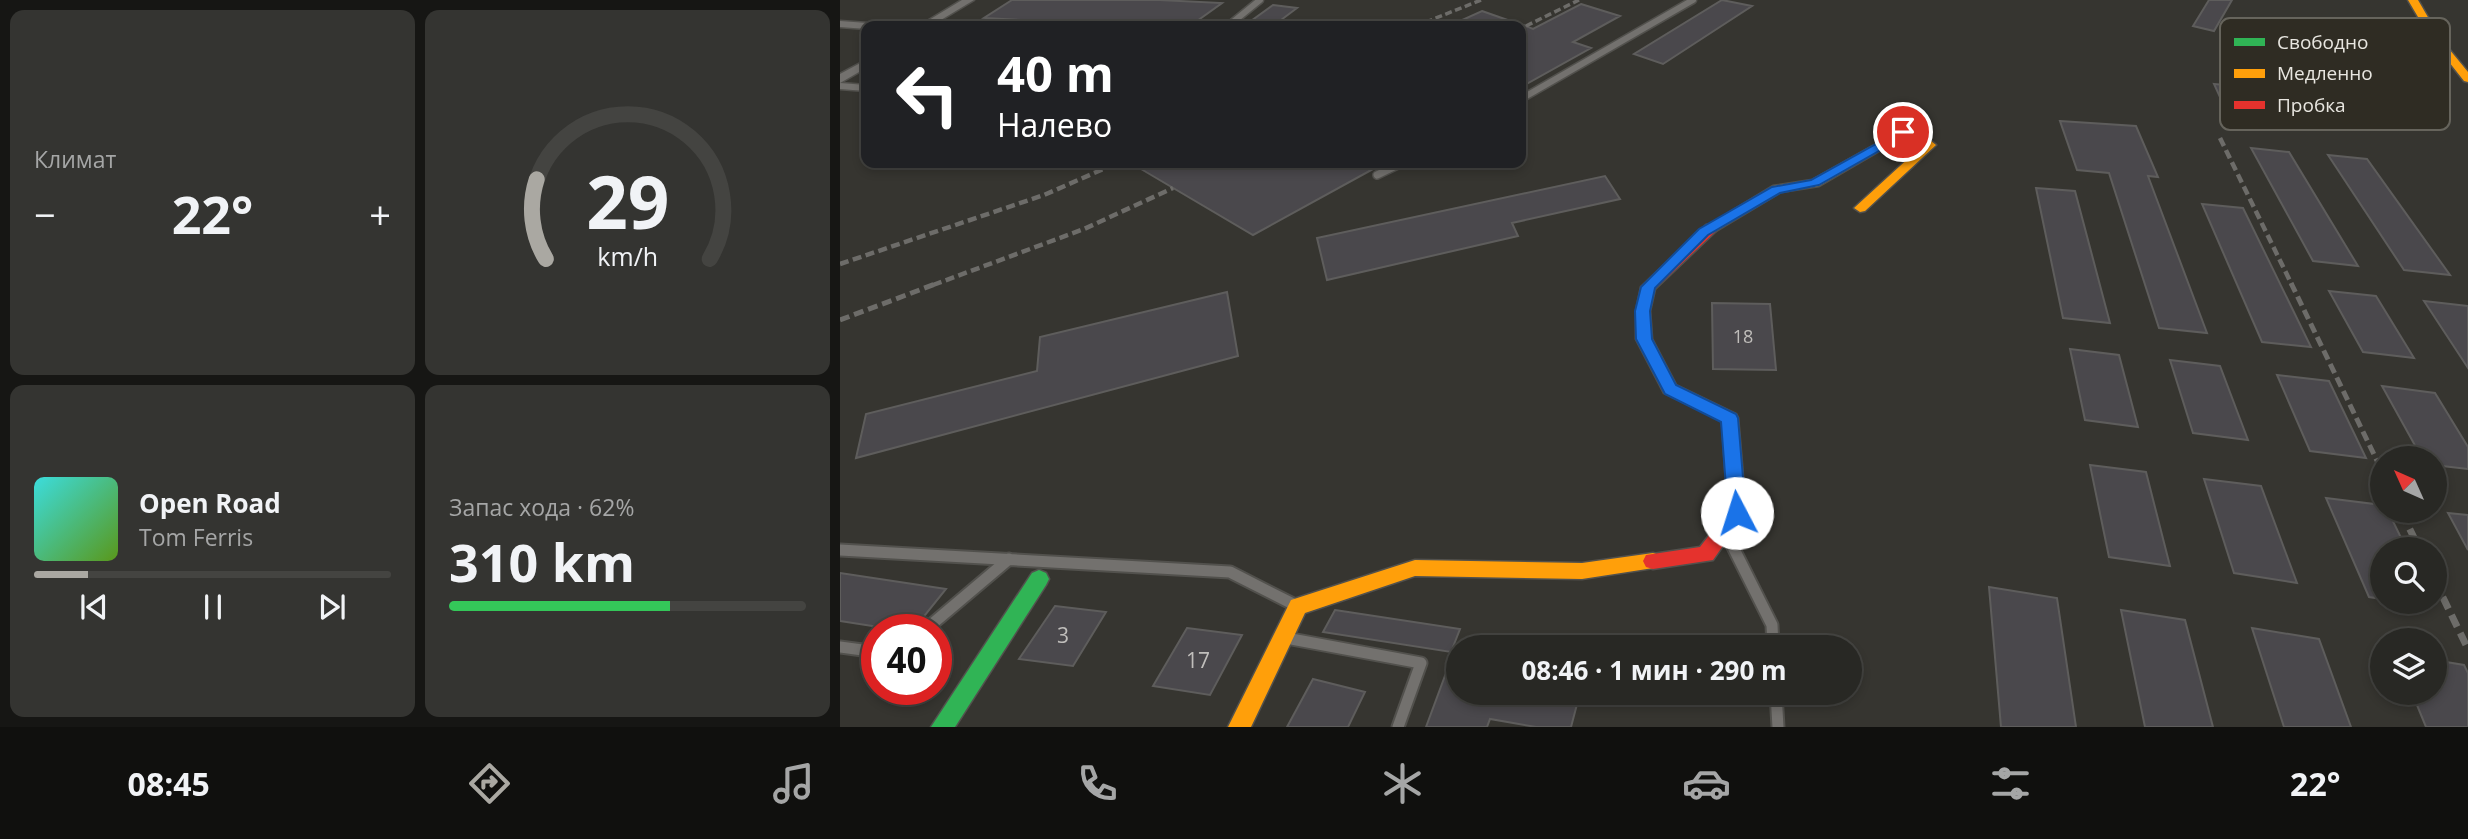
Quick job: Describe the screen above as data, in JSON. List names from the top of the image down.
{
  "house_numbers": ["18", "3", "17"],
  "legend": ["Свободно", "Медленно", "Пробка"],
  "north": "top left",
  "page": {
    "tile": [
      "Климат",
      ["Запас хода · 62%", "310 km"]
    ],
    "turn": ["40 m", "Налево"],
    "heat": ["−", "22°", "+"],
    "song": ["Open Road", "Tom Ferris"],
    "limit": "40",
    "trip": "08:46 · 1 мин · 290 m",
    "tabs": ["08:45", "22°"],
    "gauge": ["29", "km/h"]
  }
}
